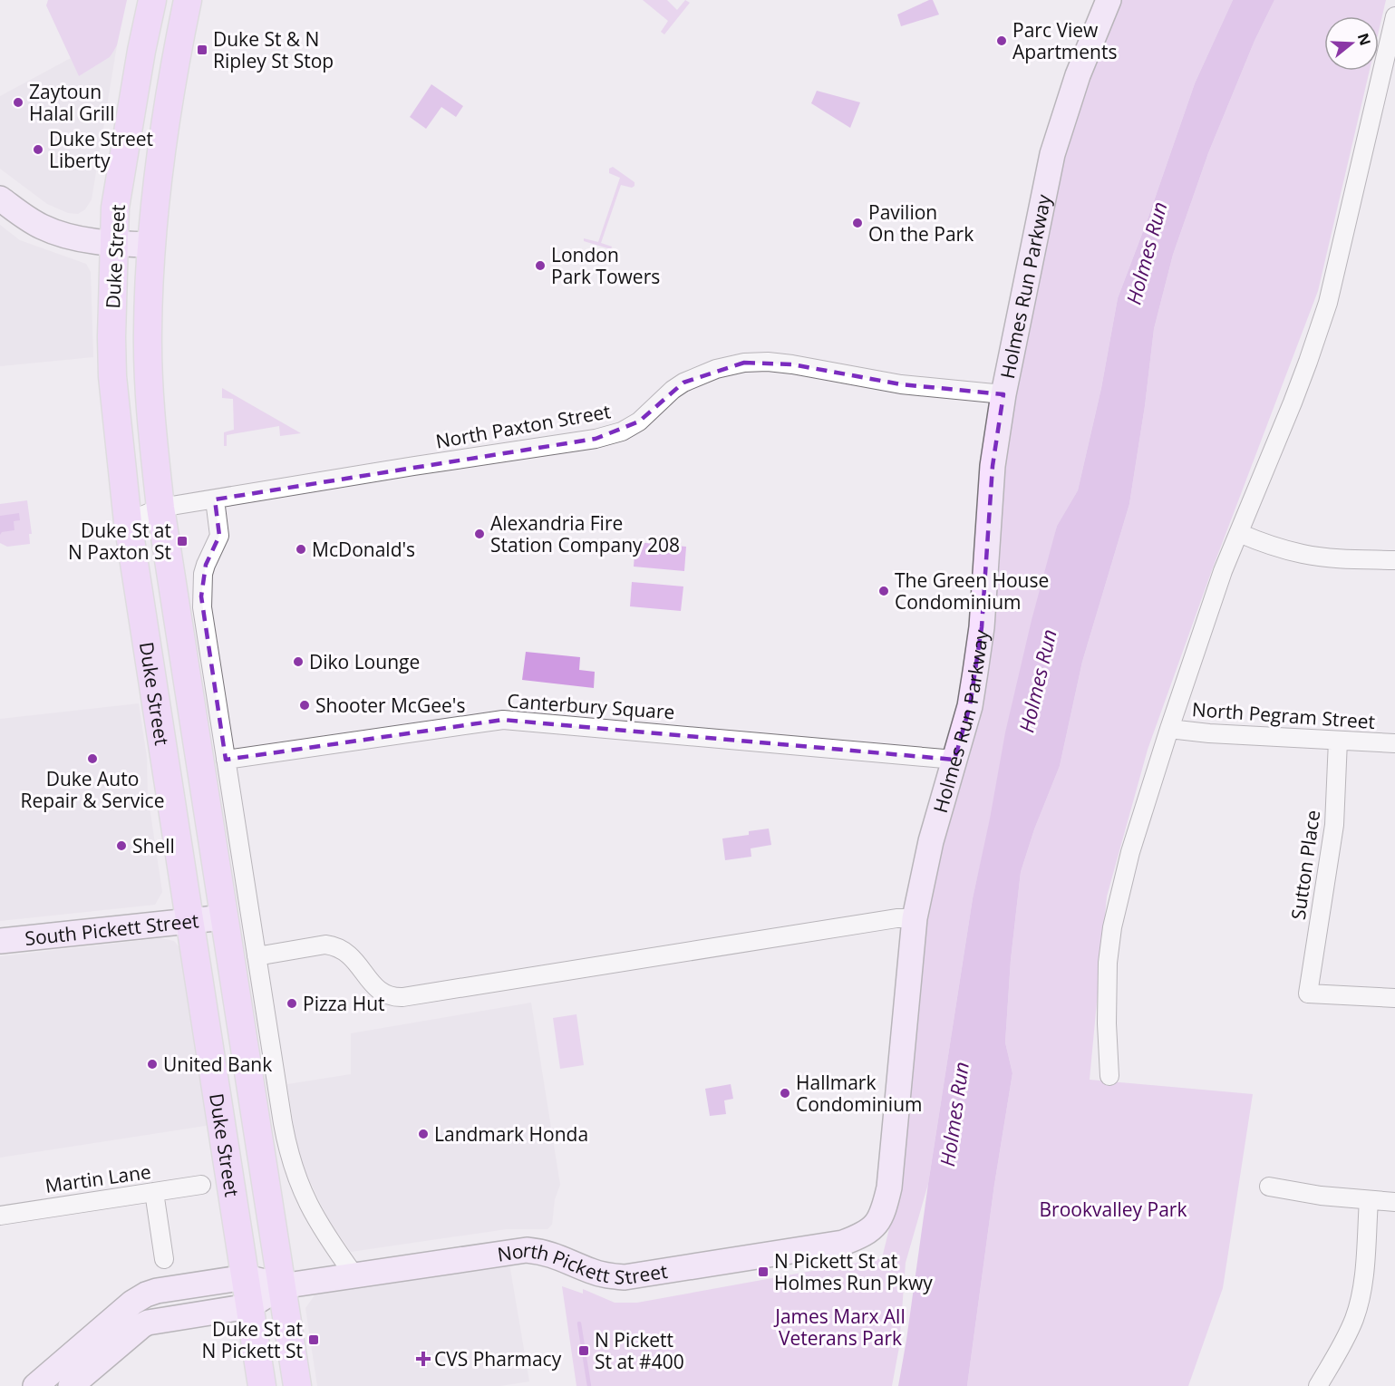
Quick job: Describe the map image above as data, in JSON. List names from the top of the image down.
{
  "streets": {
    "main road": ["Duke Street"],
    "street": [
      "Holmes Run Parkway",
      "North Paxton Street",
      "Canterbury Square",
      "North Pegram Street",
      "Sutton Place",
      "South Pickett Street",
      "Martin Lane",
      "North Pickett Street"
    ]
  },
  "crossings": [
    ["Duke Street", "North Paxton Street"],
    ["Duke Street", "South Pickett Street"],
    ["Duke Street", "North Pickett Street"],
    ["Holmes Run Parkway", "North Paxton Street"],
    ["Holmes Run Parkway", "Canterbury Square"],
    ["Holmes Run Parkway", "North Pickett Street"],
    ["North Pegram Street", "Sutton Place"]
  ],
  "water": ["Holmes Run"],
  "parks": ["Brookvalley Park", "James Marx All Veterans Park"],
  "places": {
    "other": [
      "Parc View Apartments",
      "Zaytoun Halal Grill",
      "Duke Street Liberty",
      "Pavilion On the Park",
      "London Park Towers",
      "Alexandria Fire Station Company 208",
      "McDonald's",
      "The Green House Condominium",
      "Diko Lounge",
      "Shooter McGee's",
      "Duke Auto Repair & Service",
      "Shell",
      "Pizza Hut",
      "United Bank",
      "Hallmark Condominium",
      "Landmark Honda"
    ],
    "transit": [
      "Duke St & N Ripley St Stop",
      "Duke St at N Paxton St",
      "N Pickett St at Holmes Run Pkwy",
      "Duke St at N Pickett St",
      "N Pickett St at #400"
    ],
    "health": ["CVS Pharmacy"]
  },
  "north": "right"
}
